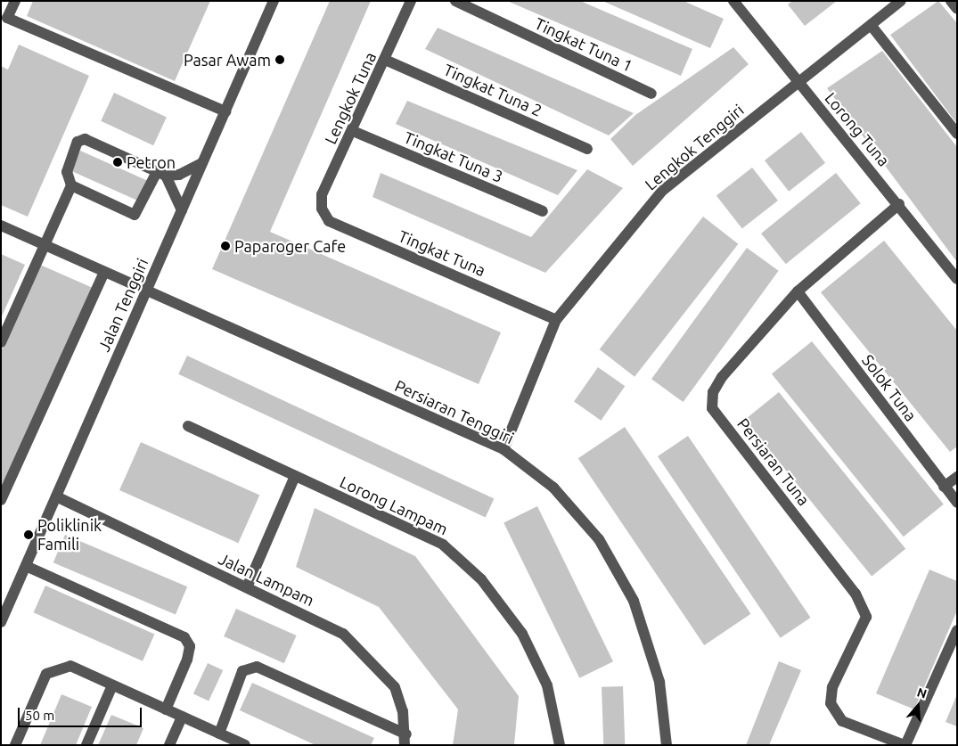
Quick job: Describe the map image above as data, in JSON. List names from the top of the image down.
{
  "streets": {
    "street": [
      "Tingkat Tuna 1",
      "Tingkat Tuna 2",
      "Lengkok Tuna",
      "Lorong Tuna",
      "Lengkok Tenggiri",
      "Tingkat Tuna 3",
      "Tingkat Tuna",
      "Jalan Tenggiri",
      "Solok Tuna",
      "Persiaran Tenggiri",
      "Persiaran Tuna",
      "Lorong Lampam",
      "Jalan Lampam"
    ]
  },
  "crossings": [
    ["Tingkat Tuna 2", "Lengkok Tuna"],
    ["Lengkok Tuna", "Tingkat Tuna 3"],
    ["Lengkok Tuna", "Tingkat Tuna"],
    ["Lorong Tuna", "Lengkok Tenggiri"],
    ["Lorong Tuna", "Persiaran Tuna"],
    ["Lengkok Tenggiri", "Tingkat Tuna"],
    ["Lengkok Tenggiri", "Persiaran Tenggiri"],
    ["Jalan Tenggiri", "Persiaran Tenggiri"],
    ["Jalan Tenggiri", "Jalan Lampam"],
    ["Solok Tuna", "Persiaran Tuna"]
  ],
  "places": [
    "Pasar Awam",
    "Petron",
    "Paparoger Cafe",
    "Poliklinik Famili"
  ],
  "scale_bar": "50 m",
  "north": "top"
}
